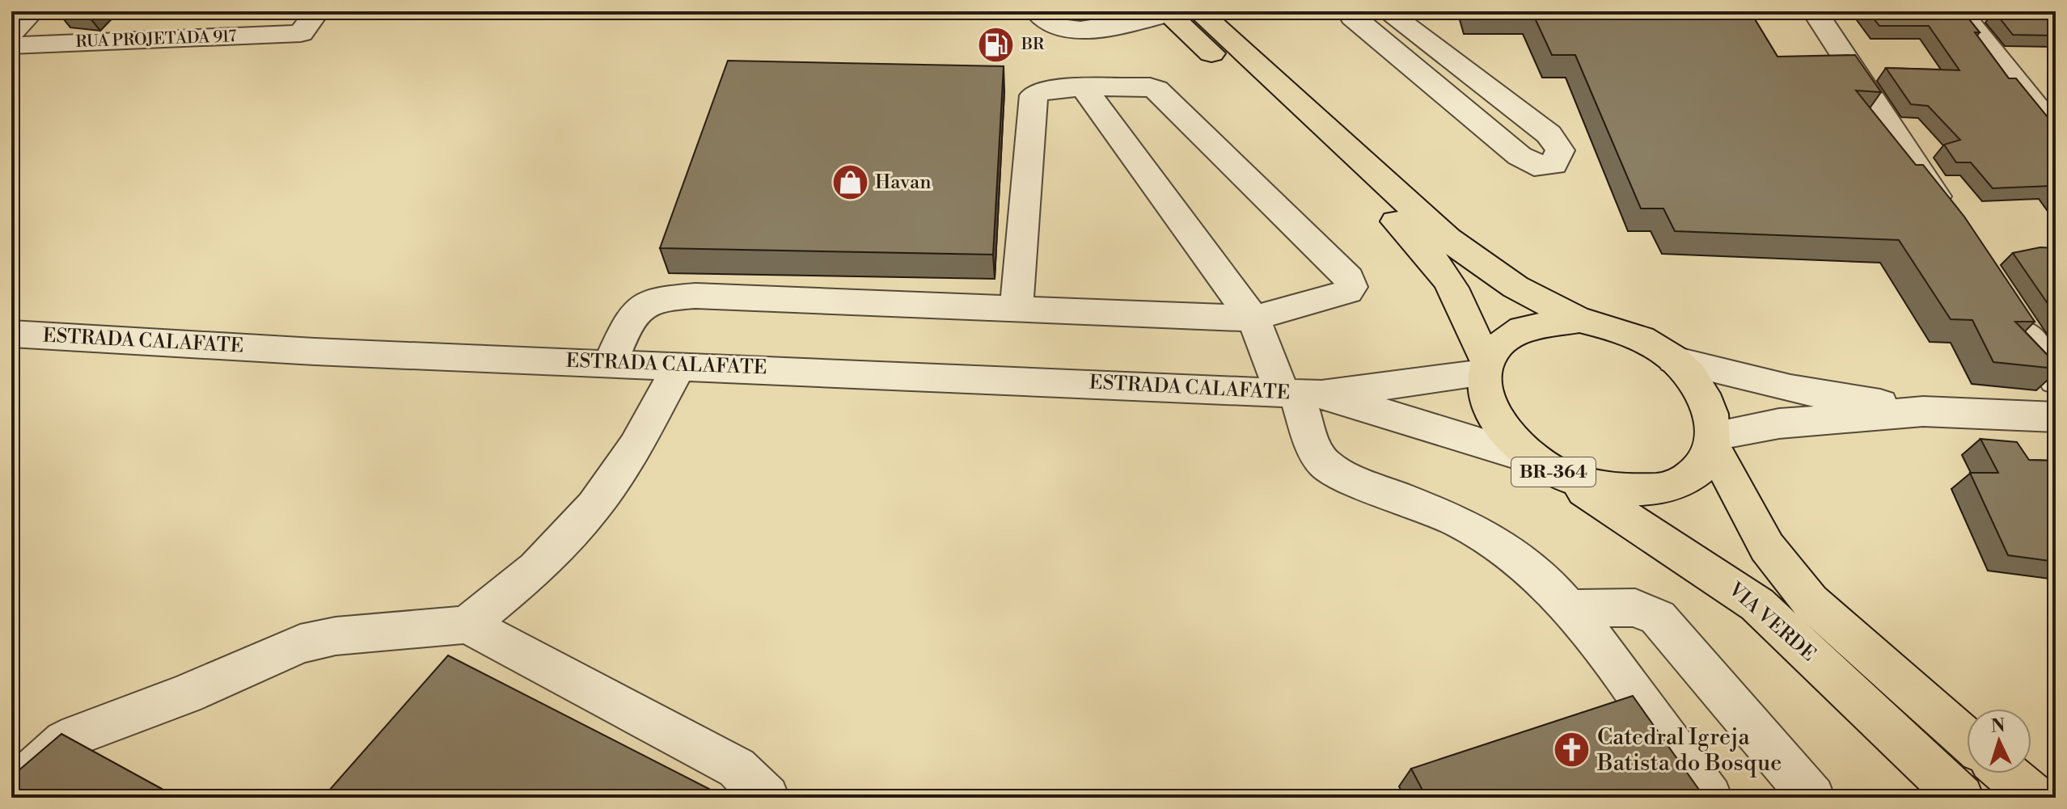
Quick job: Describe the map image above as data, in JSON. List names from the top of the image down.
{
  "streets": {
    "main road": ["BR-364", "VIA VERDE"],
    "street": ["RUA PROJETADA 917", "ESTRADA CALAFATE"]
  },
  "crossings": [
    ["ESTRADA CALAFATE", "BR-364"],
    ["ESTRADA CALAFATE", "VIA VERDE"],
    ["BR-364", "VIA VERDE"]
  ],
  "places": {
    "fuel station": ["BR"],
    "shop": ["Havan"],
    "church": ["Catedral Igreja Batista do Bosque"]
  },
  "north": "top"
}
